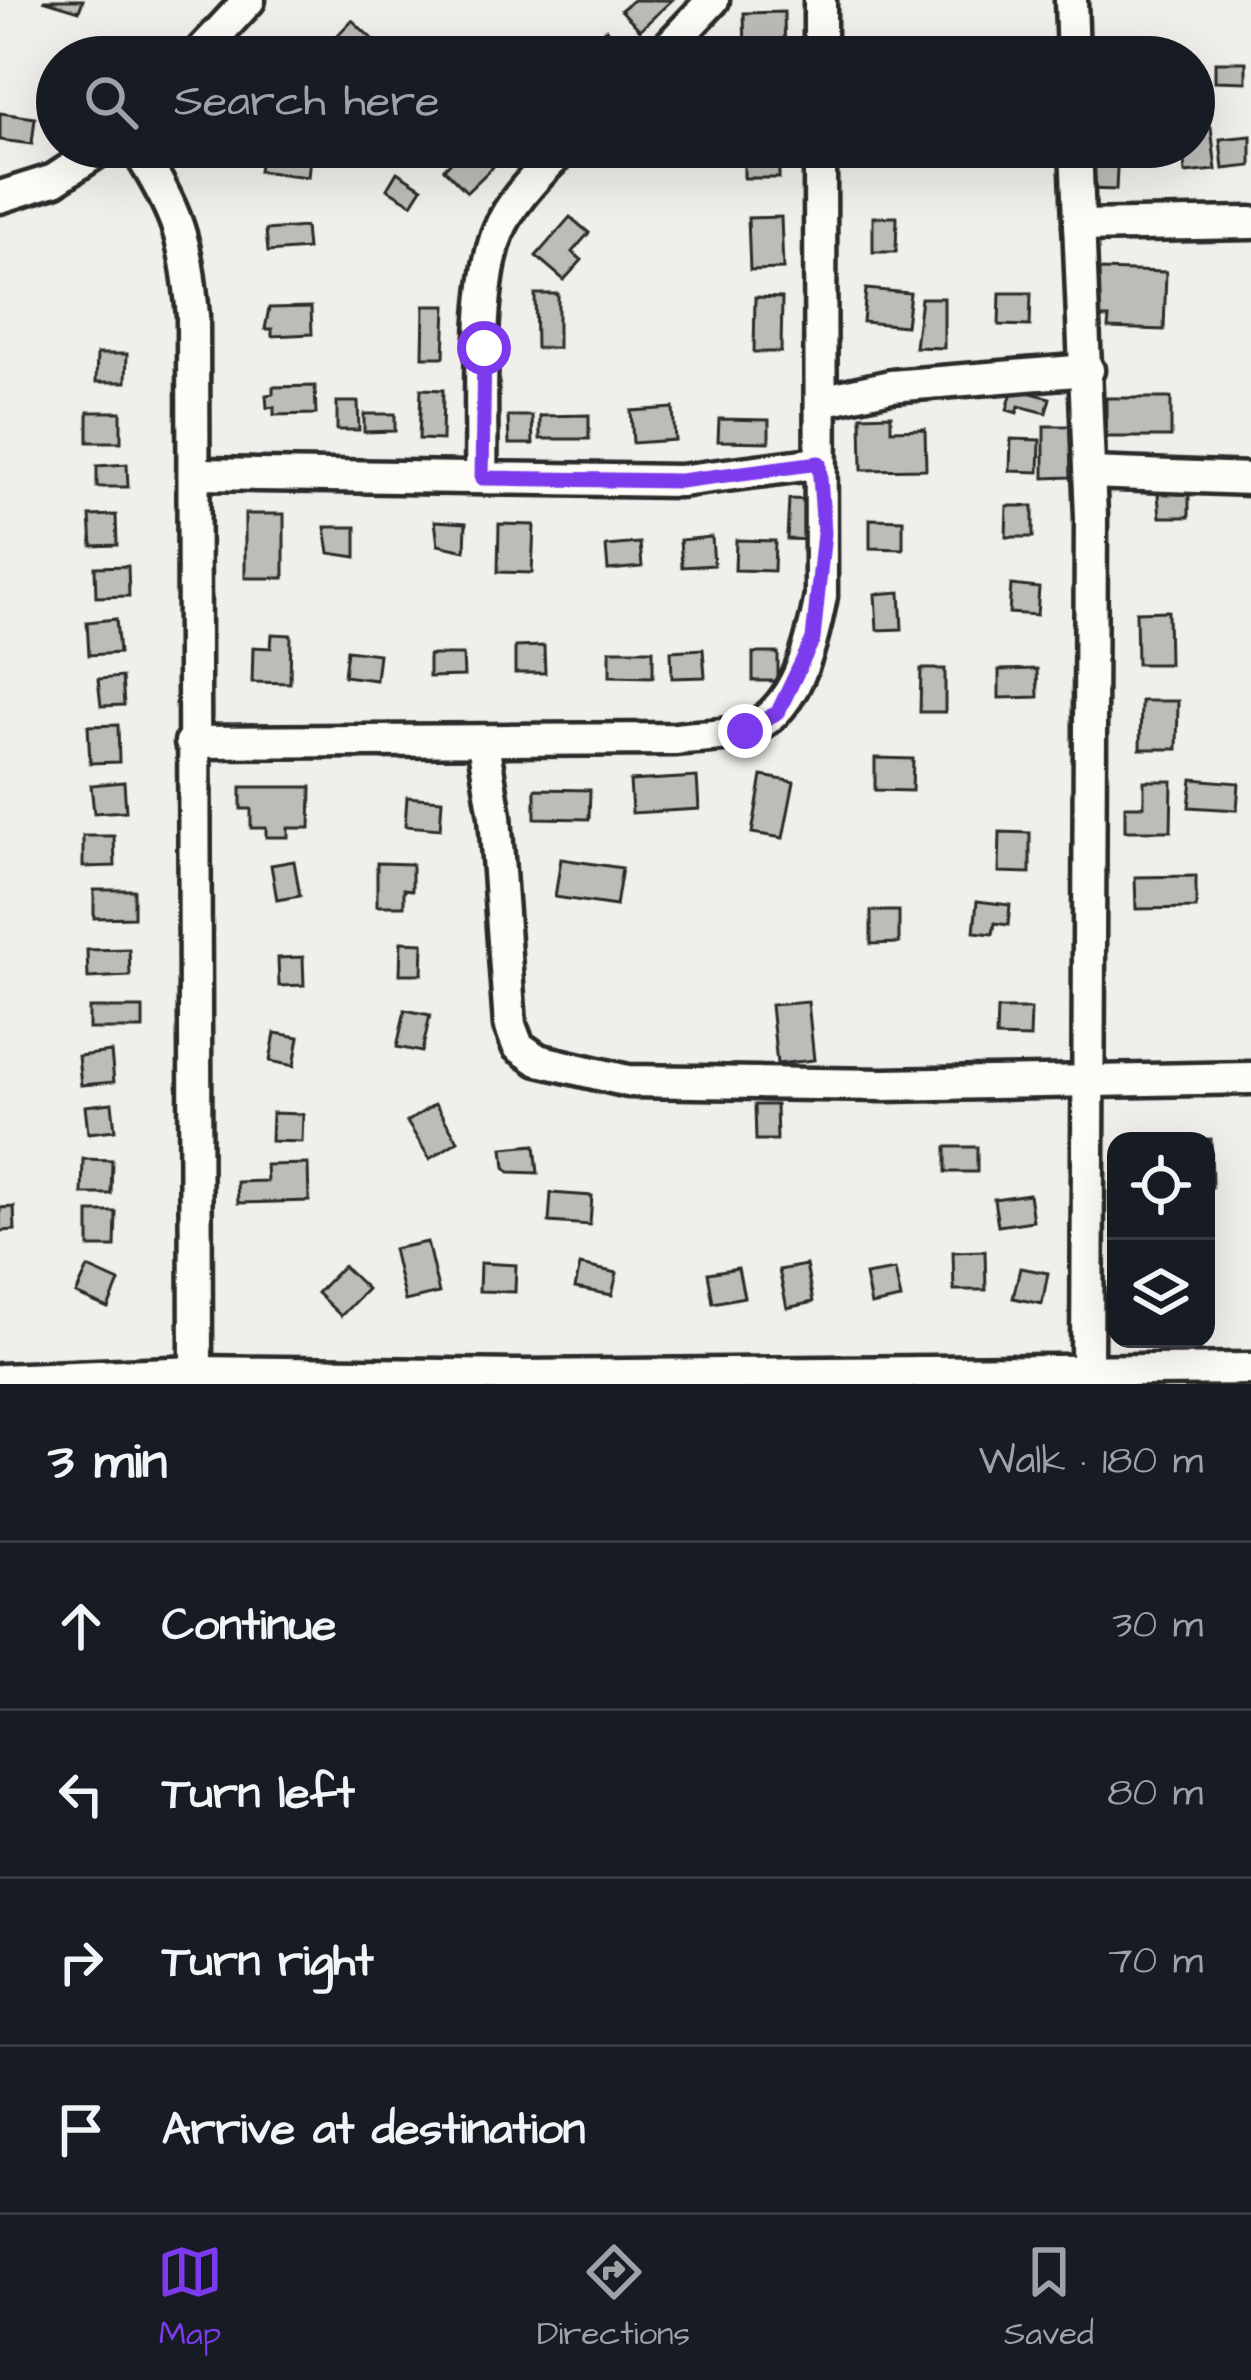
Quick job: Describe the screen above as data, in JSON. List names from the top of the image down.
{
  "page": {
    "search": "Search here",
    "heading": ["3 min", "Walk · 180 m"],
    "list": [
      ["Continue", "30 m"],
      ["Turn left", "80 m"],
      ["Turn right", "70 m"],
      "Arrive at destination"
    ],
    "nav": ["Map", "Directions", "Saved"]
  }
}
